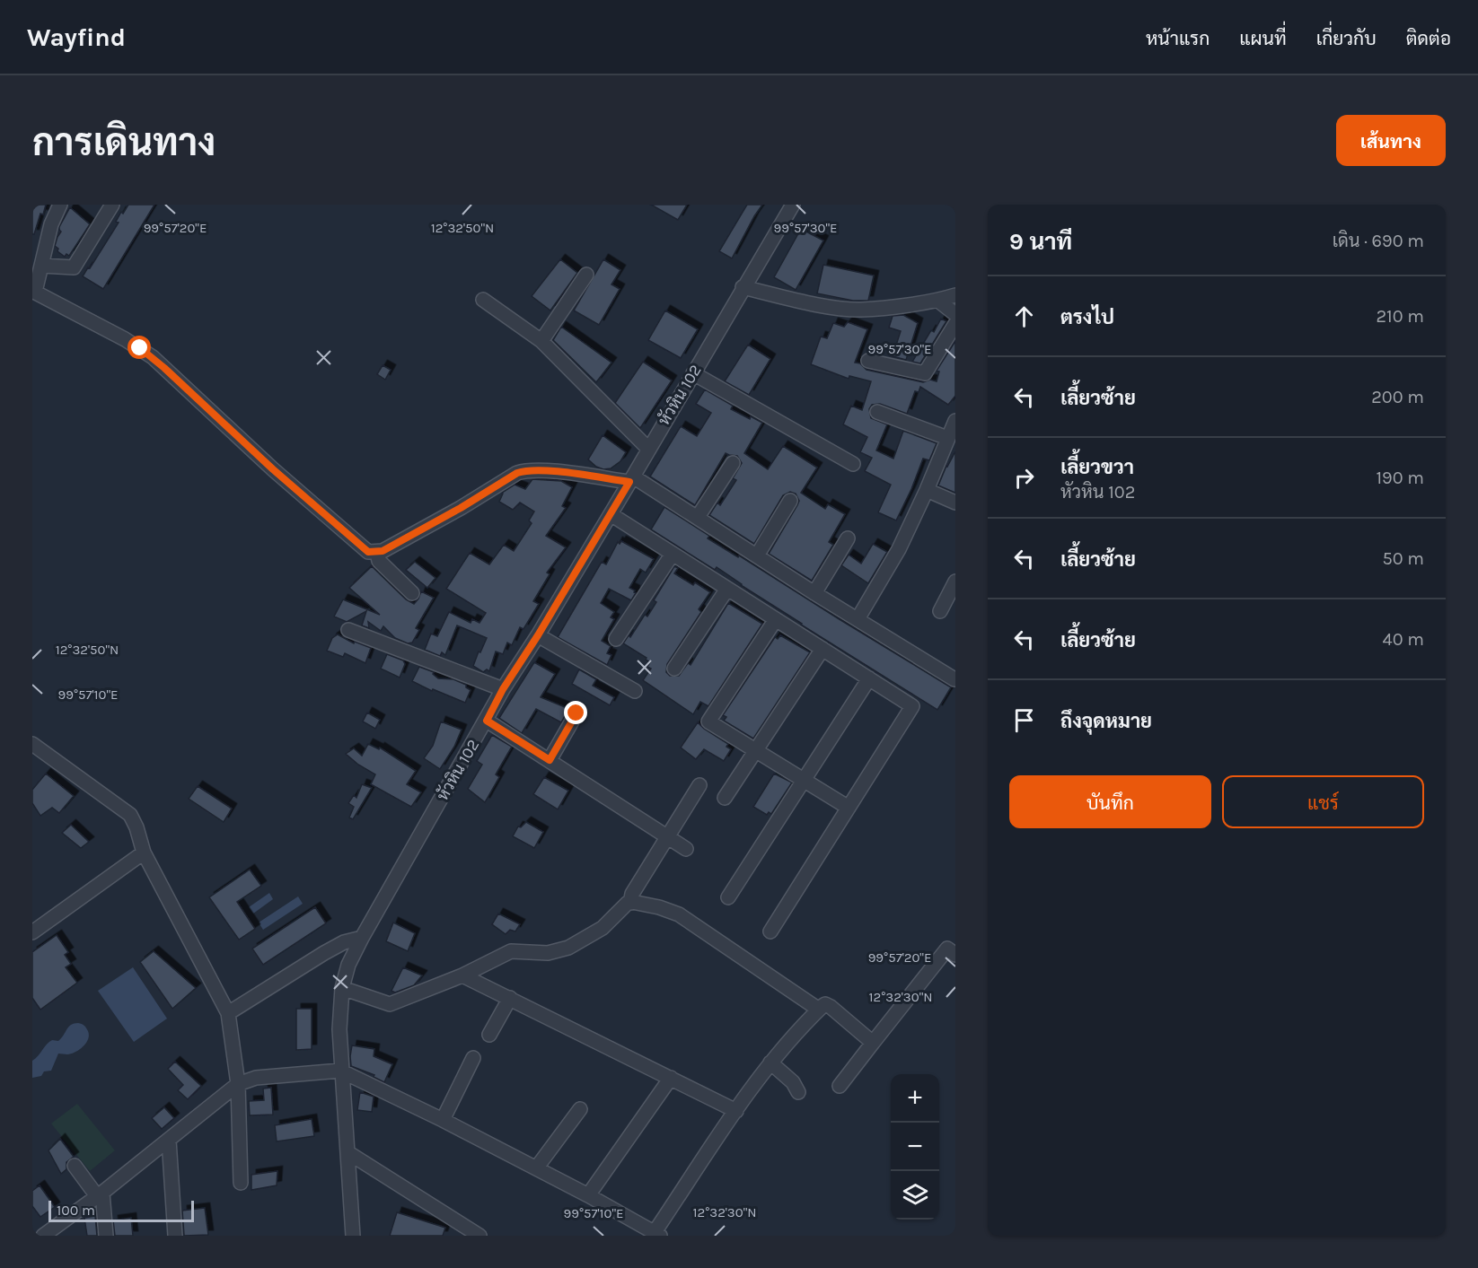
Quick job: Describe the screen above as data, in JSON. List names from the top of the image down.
{
  "streets": {
    "street": ["หัวหิน 102"]
  },
  "scale_bar": "100 m",
  "page": {
    "header": "Wayfind",
    "nav": [
      "หน้าแรก",
      "แผนที่",
      "เกี่ยวกับ",
      "ติดต่อ"
    ],
    "title": "การเดินทาง",
    "buttons": [
      "เส้นทาง",
      ["บันทึก", "แชร์"]
    ],
    "heading": ["9 นาที", "เดิน · 690 m"],
    "list": [
      ["ตรงไป", "210 m"],
      ["เลี้ยวซ้าย", "200 m"],
      ["เลี้ยวขวา", "หัวหิน 102", "190 m"],
      ["เลี้ยวซ้าย", "50 m"],
      ["เลี้ยวซ้าย", "40 m"],
      "ถึงจุดหมาย"
    ],
    "map_buttons": ["+", "−"],
    "scale": "100 m"
  },
  "coordinates": [
    "99°57'20\"E",
    "99°57'30\"E",
    "12°32'50\"N",
    "99°57'10\"E",
    "12°32'30\"N"
  ]
}
